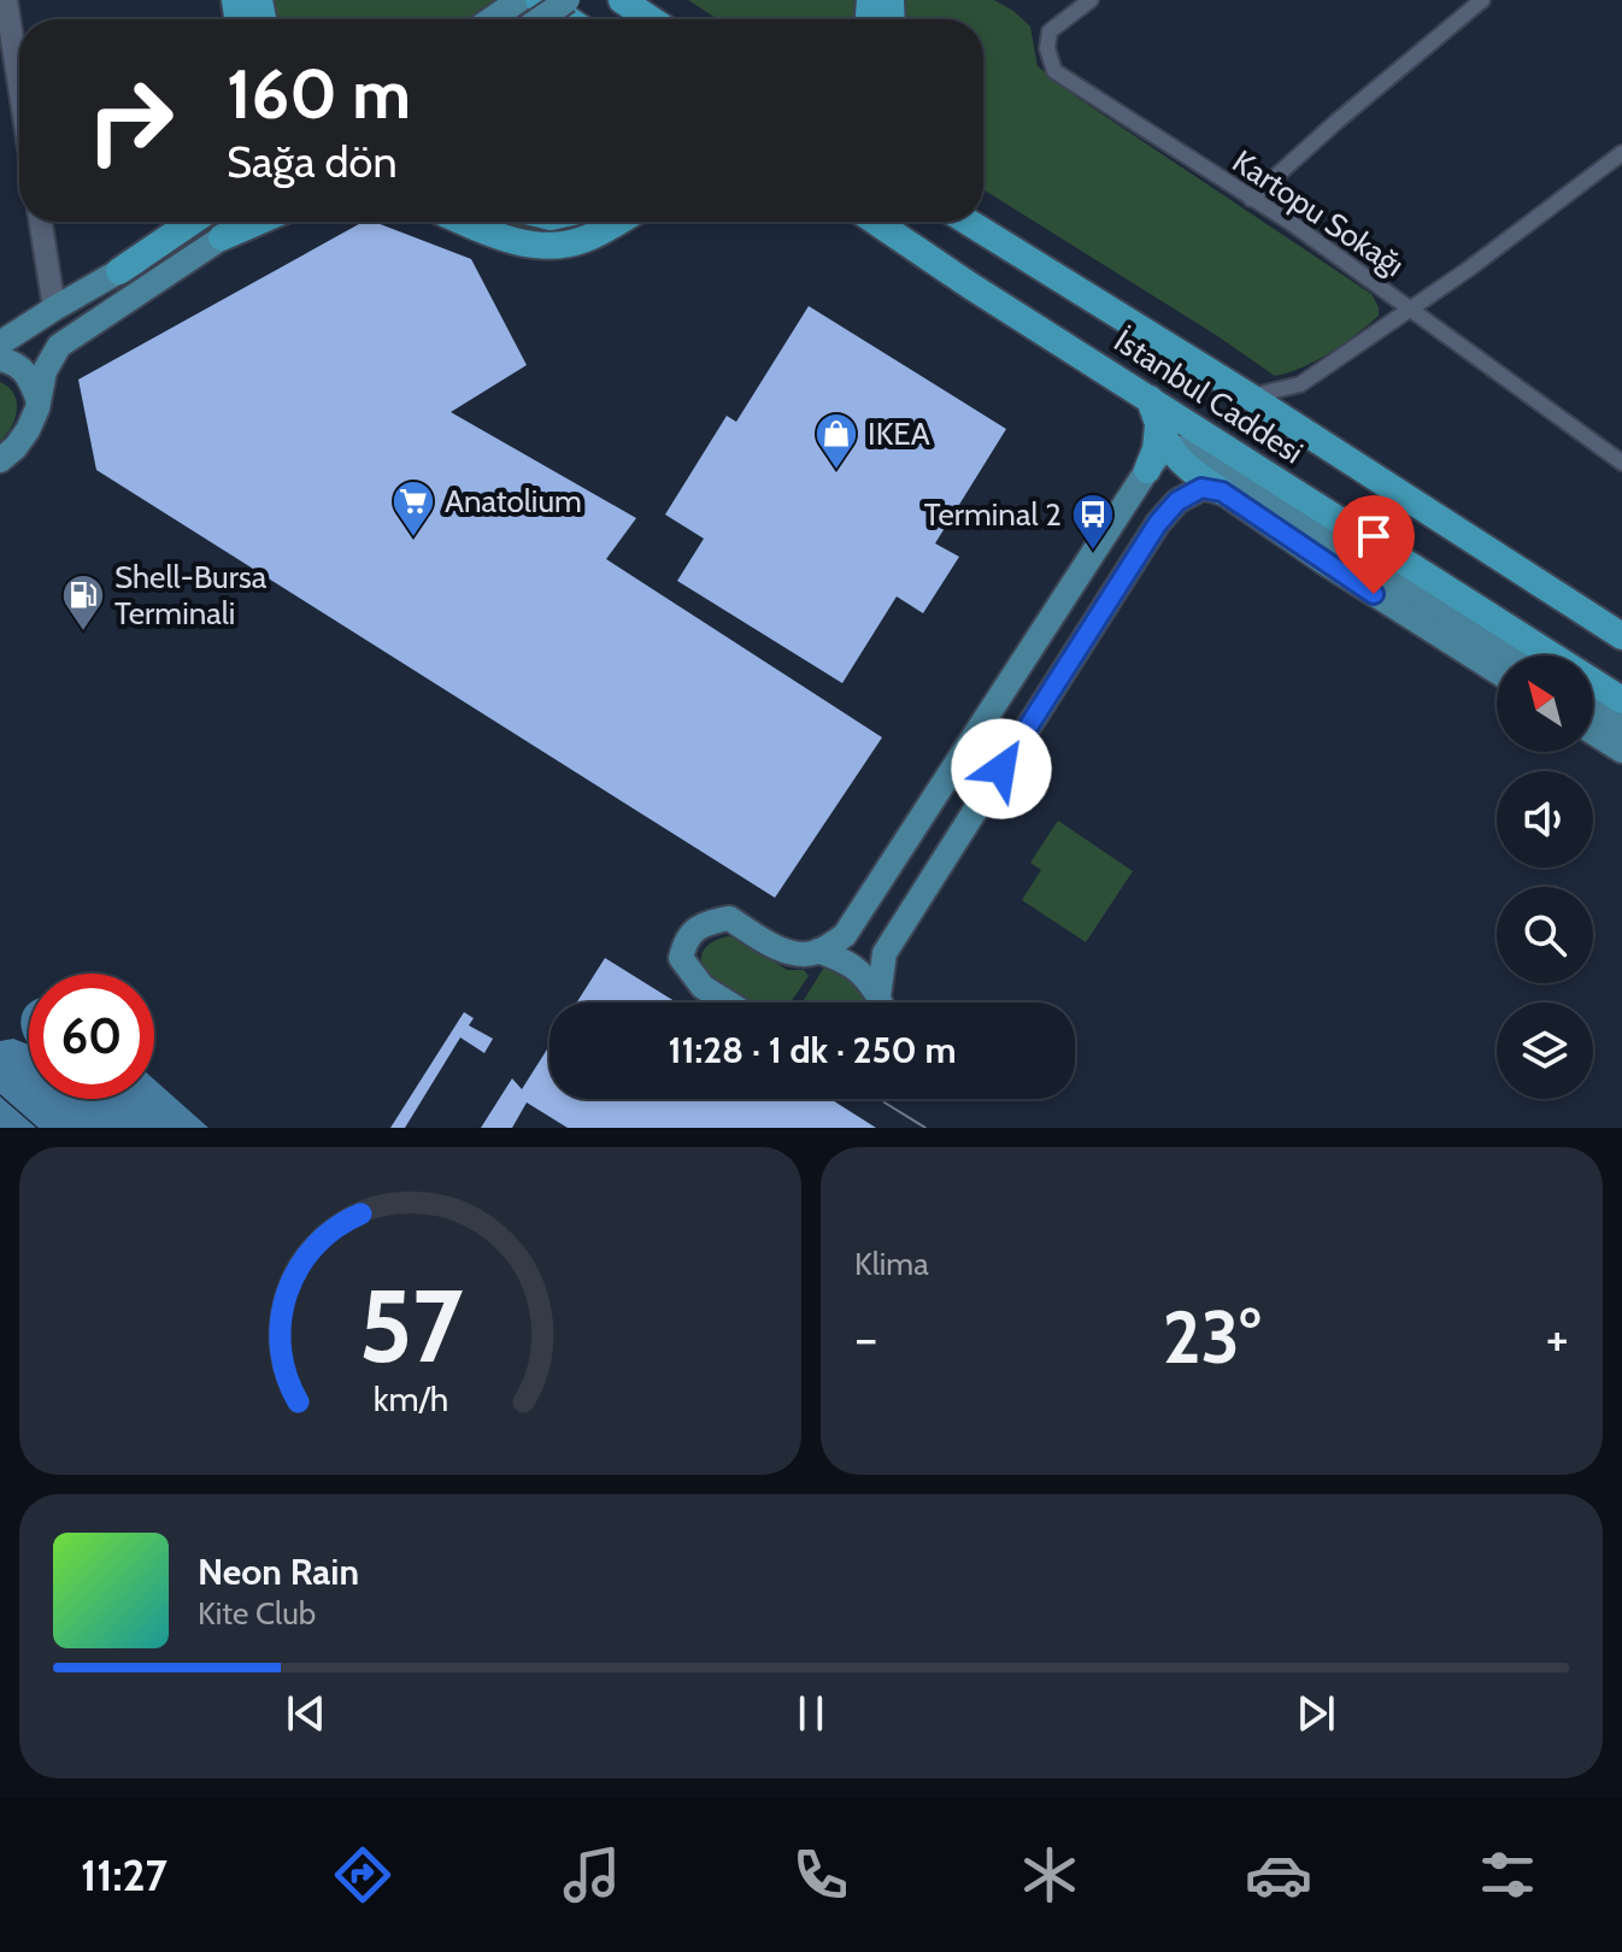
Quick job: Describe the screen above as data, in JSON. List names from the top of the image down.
{
  "streets": {
    "highway": ["İstanbul Caddesi"],
    "street": ["Kartopu Sokağı"]
  },
  "places": {
    "shop": ["IKEA"],
    "supermarket": ["Anatolium"],
    "bus stop": ["Terminal 2"],
    "fuel station": ["Shell-Bursa Terminali"]
  },
  "north": "top left",
  "page": {
    "turn": ["160 m", "Sağa dön"],
    "limit": "60",
    "trip": "11:28 · 1 dk · 250 m",
    "tile": "Klima",
    "heat": ["−", "23°", "+"],
    "song": ["Neon Rain", "Kite Club"],
    "tabs": "11:27",
    "gauge": ["57", "km/h"]
  }
}
